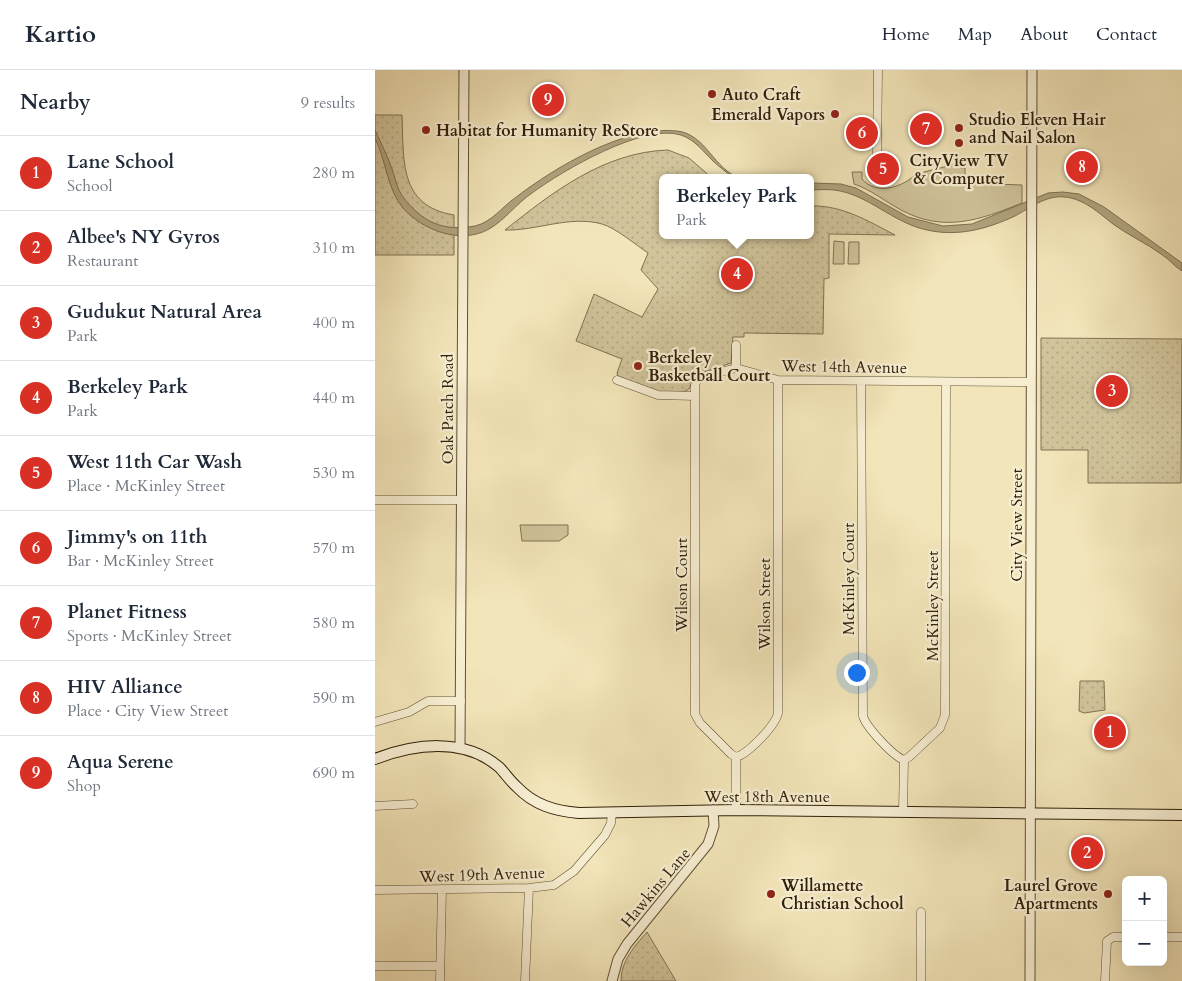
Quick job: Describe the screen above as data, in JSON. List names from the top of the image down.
{
  "streets": {
    "main road": ["West 18th Avenue"],
    "street": [
      "West 14th Avenue",
      "Oak Patch Road",
      "City View Street",
      "McKinley Court",
      "Wilson Court",
      "Wilson Street",
      "McKinley Street",
      "West 19th Avenue",
      "Hawkins Lane"
    ]
  },
  "crossings": [
    ["West 14th Avenue", "City View Street"],
    ["West 14th Avenue", "McKinley Court"],
    ["West 14th Avenue", "Wilson Street"],
    ["West 14th Avenue", "McKinley Street"],
    ["Oak Patch Road", "West 18th Avenue"],
    ["City View Street", "West 18th Avenue"],
    ["McKinley Court", "McKinley Street"],
    ["Wilson Court", "Wilson Street"],
    ["West 18th Avenue", "West 19th Avenue"],
    ["West 18th Avenue", "Hawkins Lane"]
  ],
  "places": [
    "Auto Craft",
    "Emerald Vapors",
    "Studio Eleven Hair and Nail Salon",
    "Habitat for Humanity ReStore",
    "CityView TV & Computer",
    "Berkeley Basketball Court",
    "Willamette Christian School",
    "Laurel Grove Apartments"
  ],
  "page": {
    "header": "Kartio",
    "nav": [
      "Home",
      "Map",
      "About",
      "Contact"
    ],
    "heading": ["Nearby", "9 results"],
    "pins": [
      "9",
      "7",
      "6",
      "8",
      "5",
      "4",
      "3",
      "1",
      "2"
    ],
    "list": [
      {
        "mark": "1",
        "name": "Lane School",
        "note": "School",
        "value": "280 m"
      },
      {
        "mark": "2",
        "name": "Albee's NY Gyros",
        "note": "Restaurant",
        "value": "310 m"
      },
      {
        "mark": "3",
        "name": "Gudukut Natural Area",
        "note": "Park",
        "value": "400 m"
      },
      {
        "mark": "4",
        "name": "Berkeley Park",
        "note": "Park",
        "value": "440 m"
      },
      {
        "mark": "5",
        "name": "West 11th Car Wash",
        "note": "Place · McKinley Street",
        "value": "530 m"
      },
      {
        "mark": "6",
        "name": "Jimmy's on 11th",
        "note": "Bar · McKinley Street",
        "value": "570 m"
      },
      {
        "mark": "7",
        "name": "Planet Fitness",
        "note": "Sports · McKinley Street",
        "value": "580 m"
      },
      {
        "mark": "8",
        "name": "HIV Alliance",
        "note": "Place · City View Street",
        "value": "590 m"
      },
      {
        "mark": "9",
        "name": "Aqua Serene",
        "note": "Shop",
        "value": "690 m"
      }
    ],
    "popup": ["Berkeley Park", "Park"],
    "map_buttons": ["+", "−"]
  }
}
